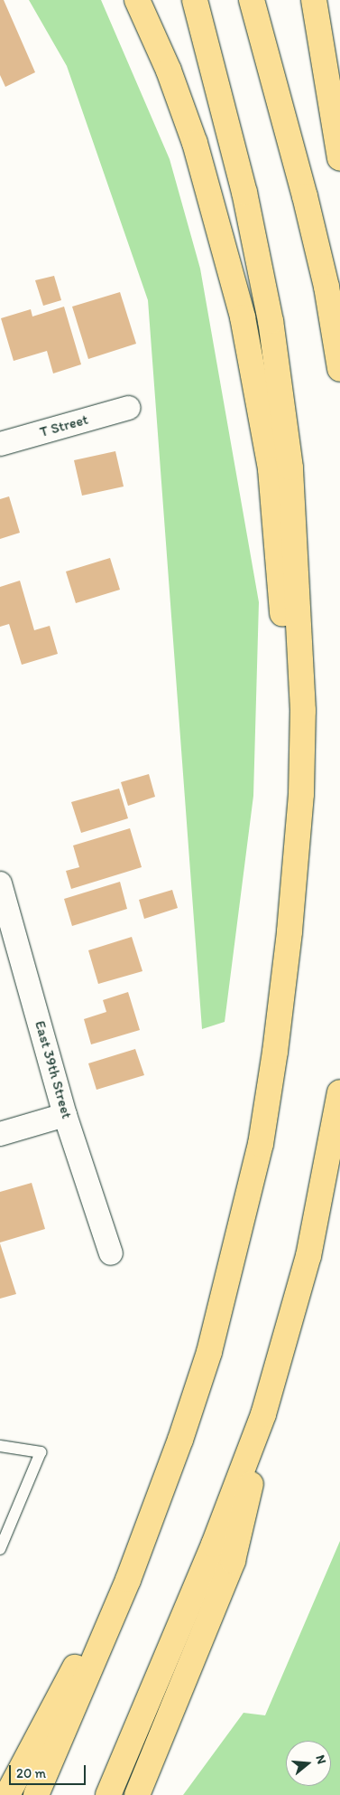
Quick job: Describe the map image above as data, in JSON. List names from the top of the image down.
{
  "streets": {
    "street": ["T Street", "East 39th Street"]
  },
  "scale_bar": "20 m",
  "north": "right"
}
